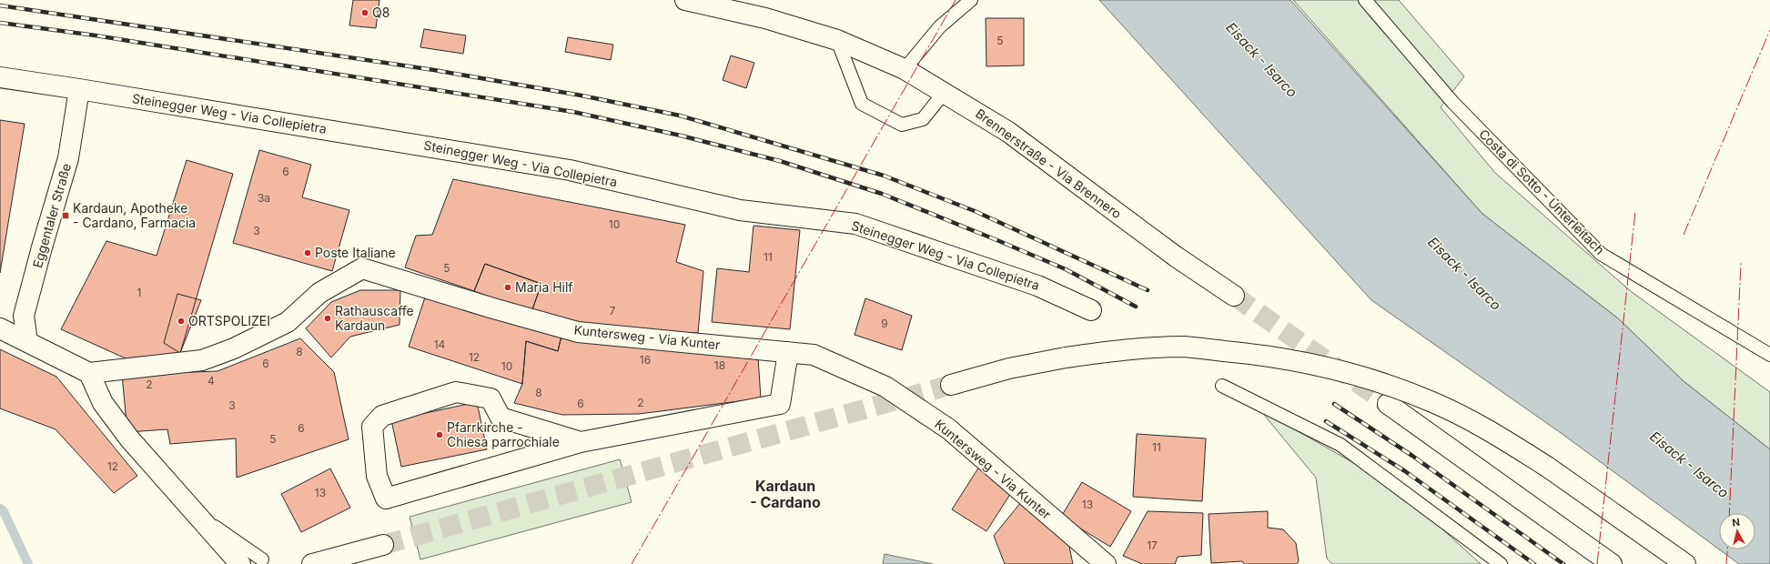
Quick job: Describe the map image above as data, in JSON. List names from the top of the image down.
{
  "streets": {
    "street": [
      "Steinegger Weg - Via Collepietra",
      "Brennerstraße - Via Brennero",
      "Eggentaler Straße",
      "Kuntersweg - Via Kunter"
    ],
    "lane": ["Costa di Sotto - Unterleitach"]
  },
  "crossings": [
    ["Steinegger Weg - Via Collepietra", "Eggentaler Straße"]
  ],
  "districts": ["Kardaun - Cardano"],
  "water": ["Eisack - Isarco"],
  "places": {
    "other": [
      "Q8",
      "Poste Italiane",
      "Maria Hilf",
      "Rathauscaffe Kardaun",
      "ORTSPOLIZEI",
      "Pfarrkirche - Chiesa parrochiale"
    ],
    "transit": ["Kardaun, Apotheke - Cardano, Farmacia"]
  },
  "house_numbers": [
    "5",
    "6",
    "3a",
    "10",
    "3",
    "11",
    "5",
    "1",
    "7",
    "9",
    "14",
    "8",
    "12",
    "16",
    "6",
    "18",
    "10",
    "4",
    "2",
    "8",
    "2",
    "6",
    "3",
    "6",
    "5",
    "11",
    "12",
    "13",
    "13",
    "17"
  ],
  "north": "top"
}
